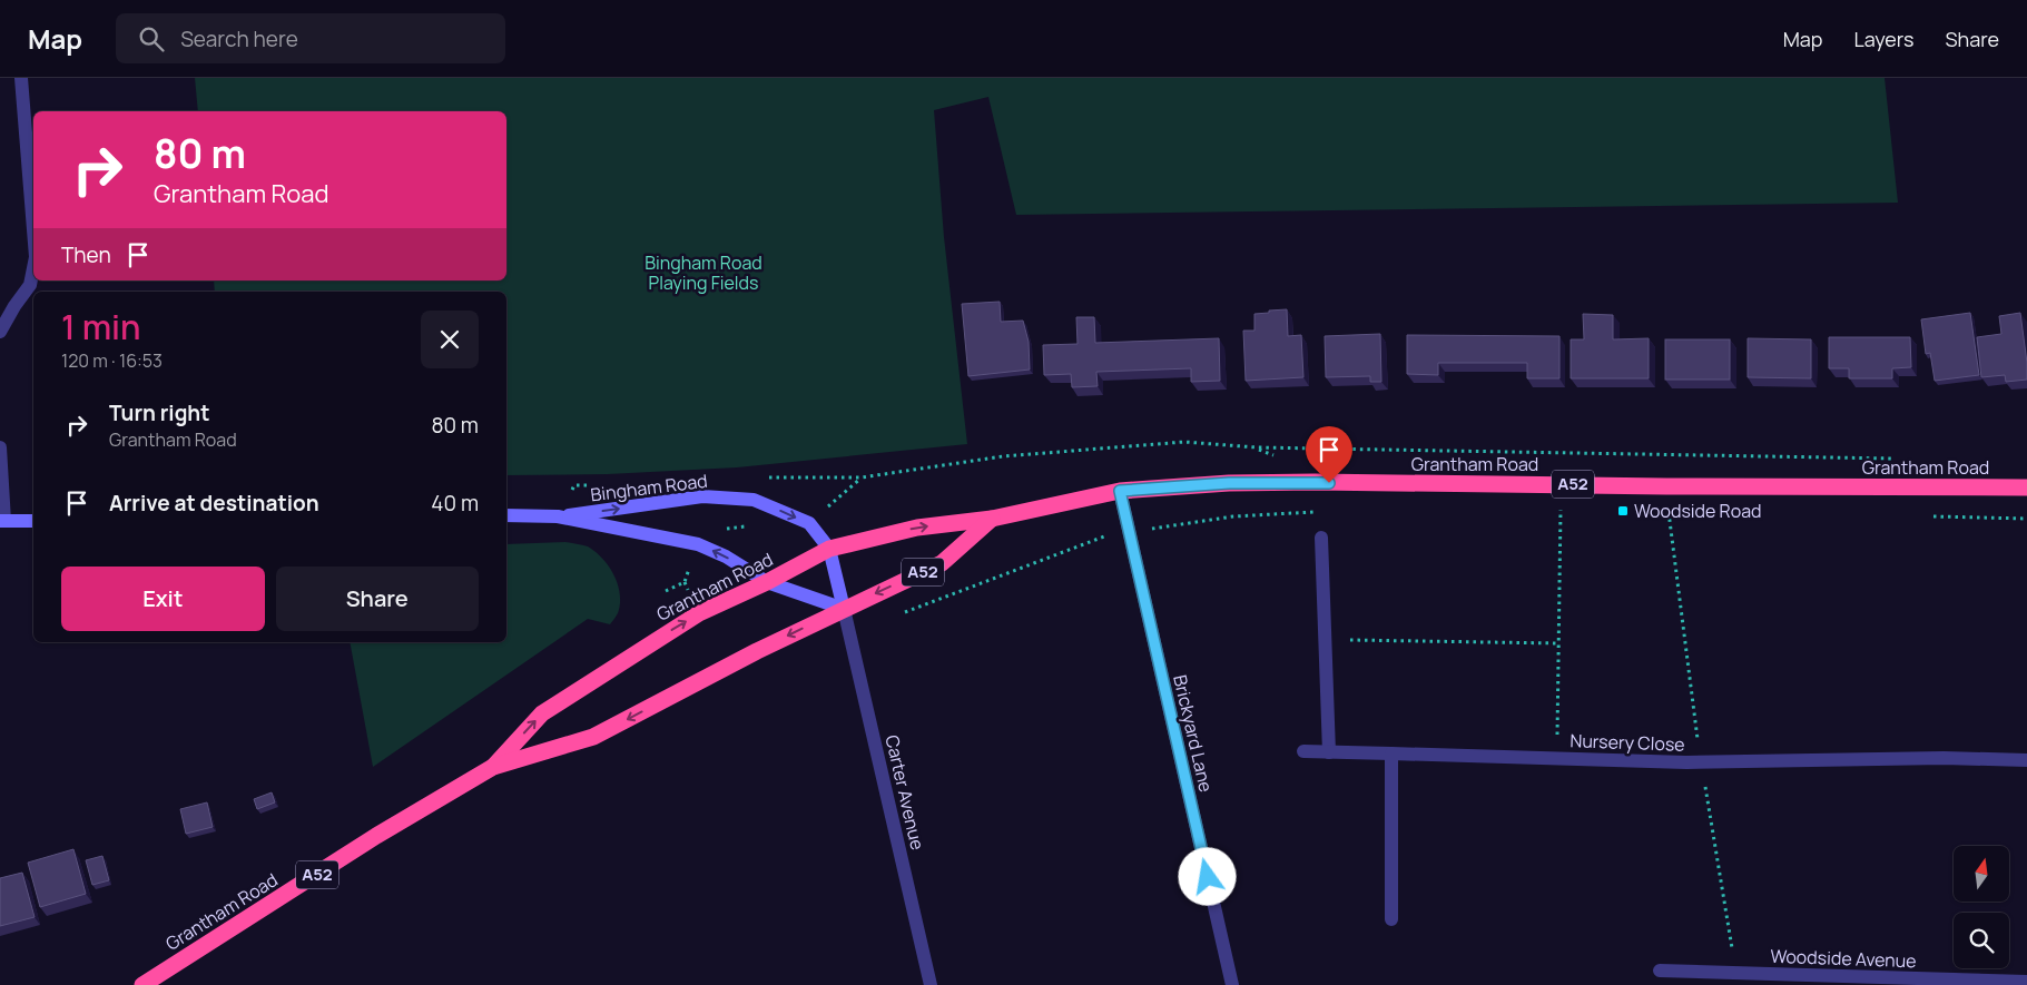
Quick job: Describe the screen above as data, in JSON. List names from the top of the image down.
{
  "streets": {
    "highway": ["Grantham Road", "A52"],
    "street": [
      "Bingham Road",
      "Brickyard Lane",
      "Nursery Close",
      "Carter Avenue",
      "Woodside Avenue"
    ]
  },
  "crossings": [
    ["Grantham Road", "Bingham Road"],
    ["Grantham Road", "Brickyard Lane"],
    ["Grantham Road", "Carter Avenue"],
    ["Bingham Road", "Carter Avenue"]
  ],
  "parks": ["Bingham Road Playing Fields"],
  "places": {
    "transit": ["Woodside Road"]
  },
  "north": "top",
  "page": {
    "header": "Map",
    "search": "Search here",
    "nav": ["Map", "Layers", "Share"],
    "turn": ["80 m", "Grantham Road"],
    "then": "Then",
    "heading": ["1 min", "120 m · 16:53"],
    "list": [
      {
        "name": "Turn right",
        "note": "Grantham Road",
        "value": "80 m"
      },
      {
        "name": "Arrive at destination",
        "value": "40 m"
      }
    ],
    "buttons": ["Exit", "Share"]
  }
}
